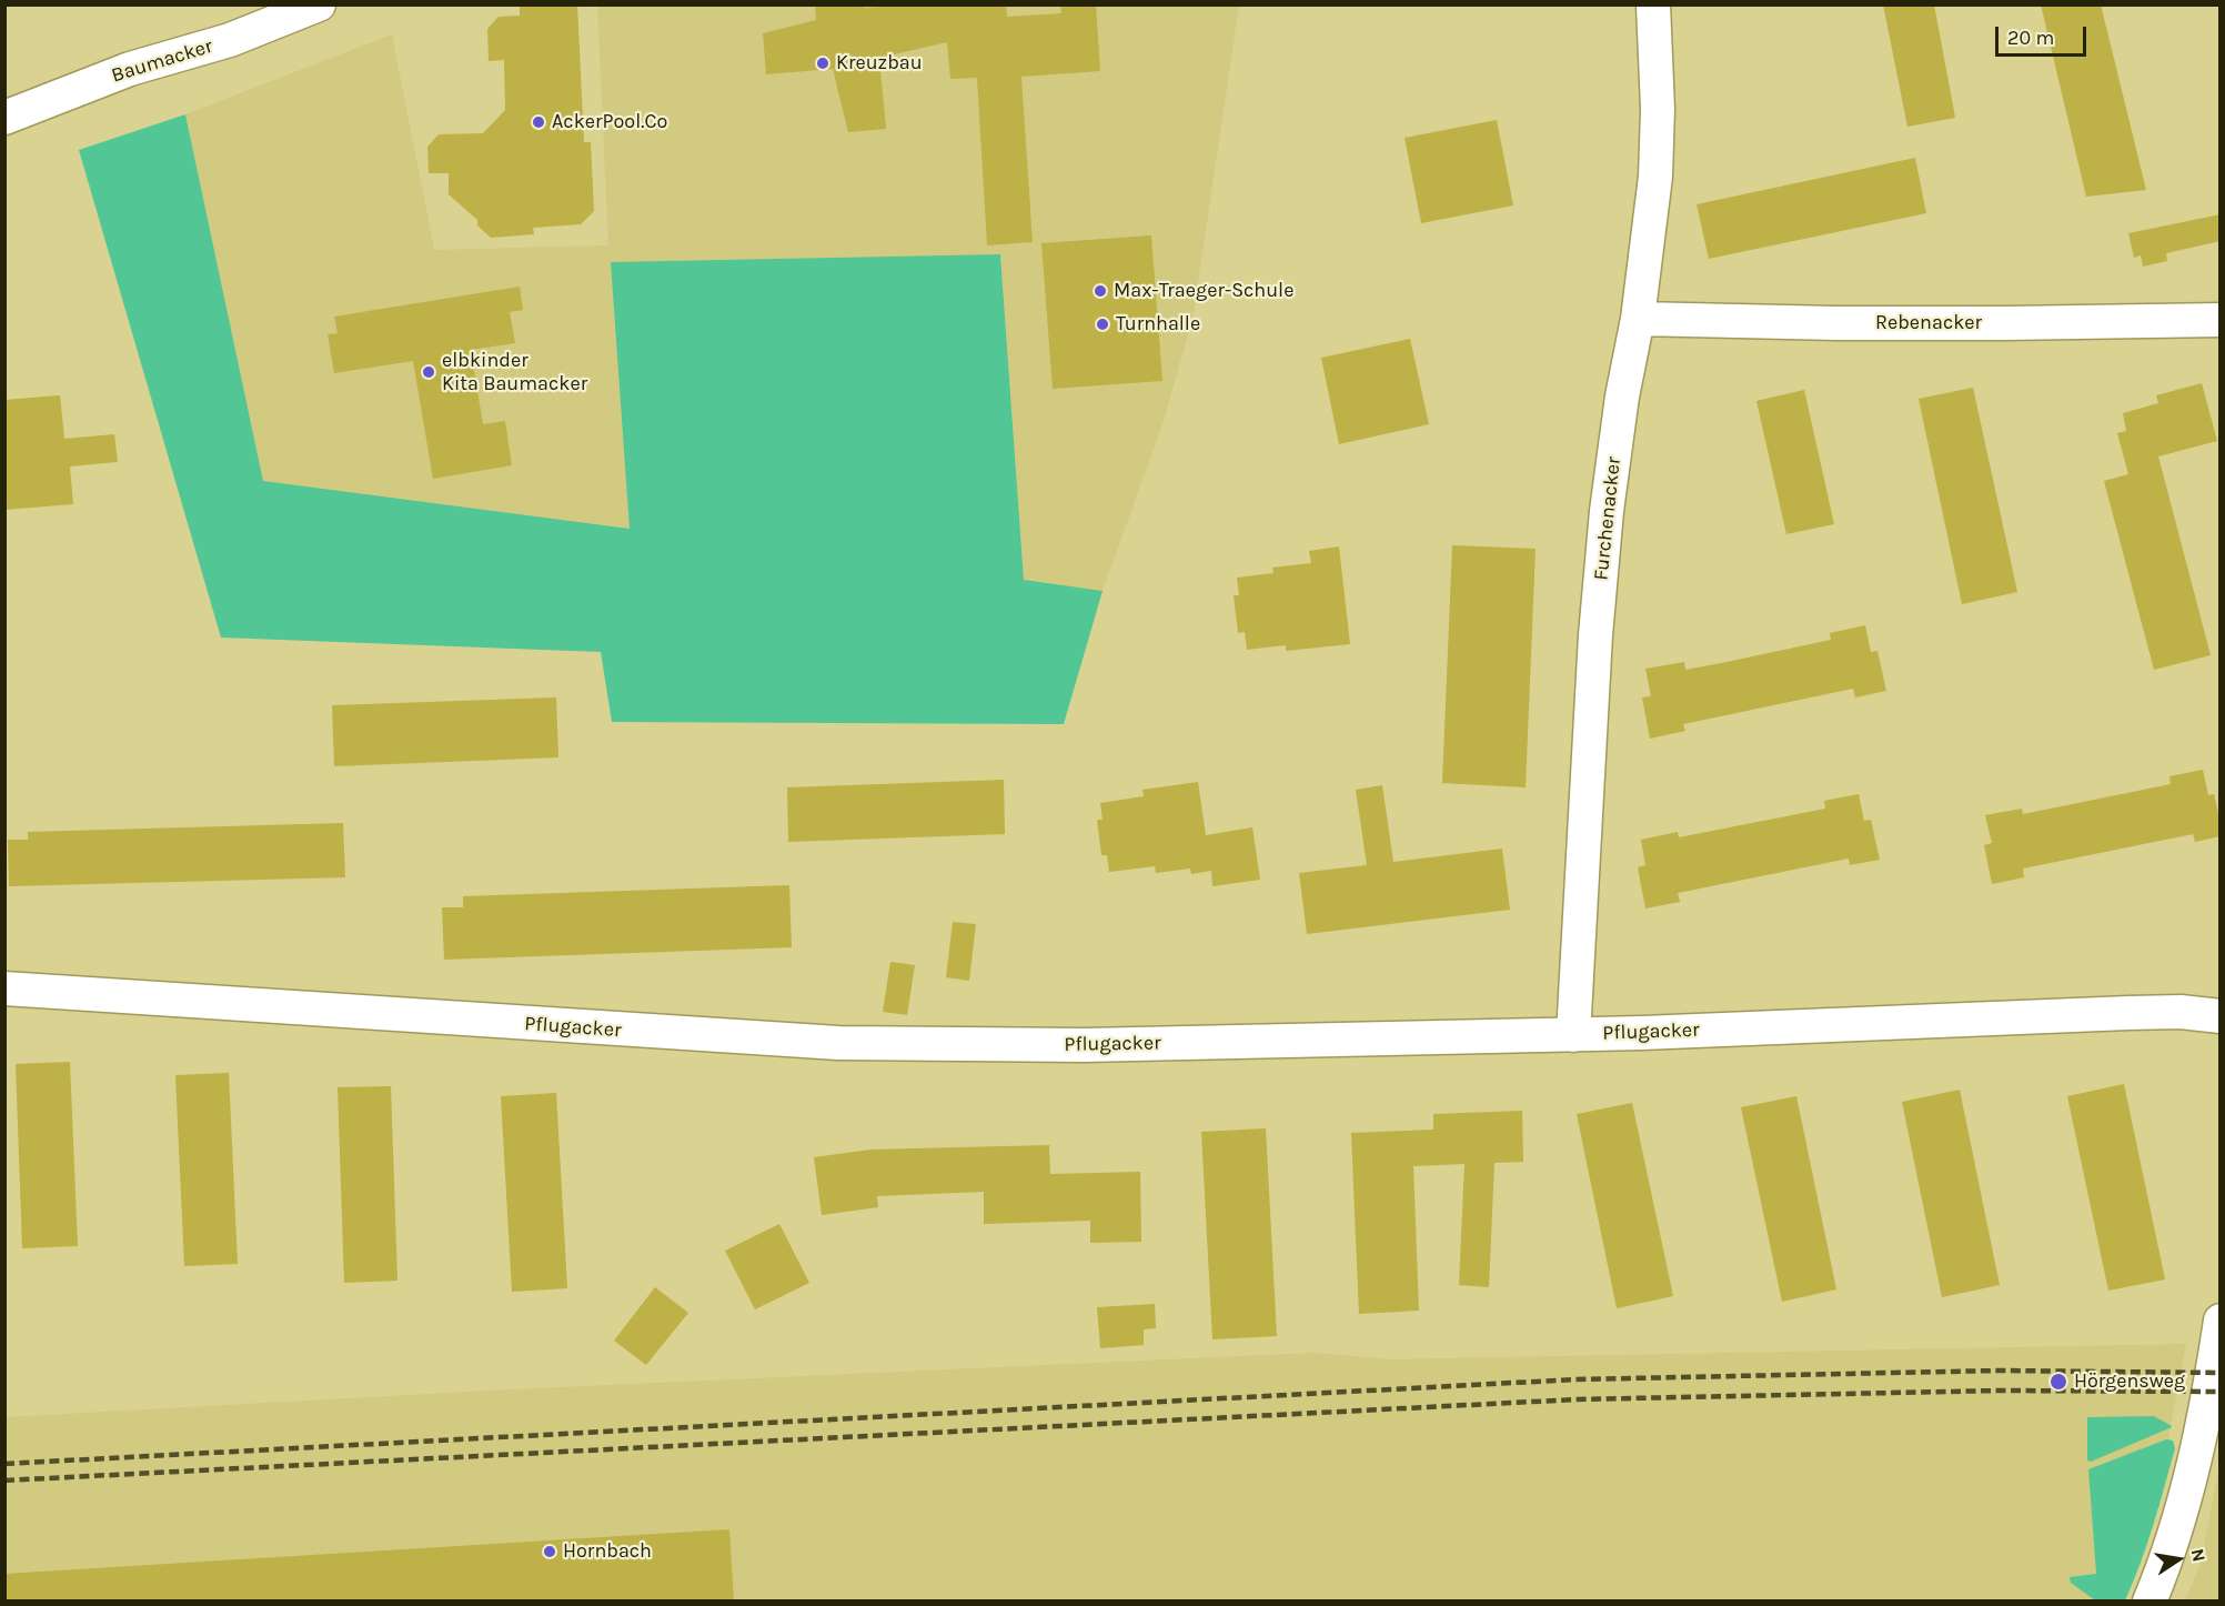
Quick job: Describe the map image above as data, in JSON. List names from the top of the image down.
{
  "streets": {
    "street": [
      "Baumacker",
      "Rebenacker",
      "Furchenacker",
      "Pflugacker"
    ]
  },
  "crossings": [
    ["Rebenacker", "Furchenacker"],
    ["Furchenacker", "Pflugacker"]
  ],
  "places": [
    "Kreuzbau",
    "AckerPool.Co",
    "Max-Traeger-Schule",
    "Turnhalle",
    "elbkinder Kita Baumacker",
    "Hörgensweg",
    "Hornbach"
  ],
  "scale_bar": "20 m",
  "north": "right"
}
